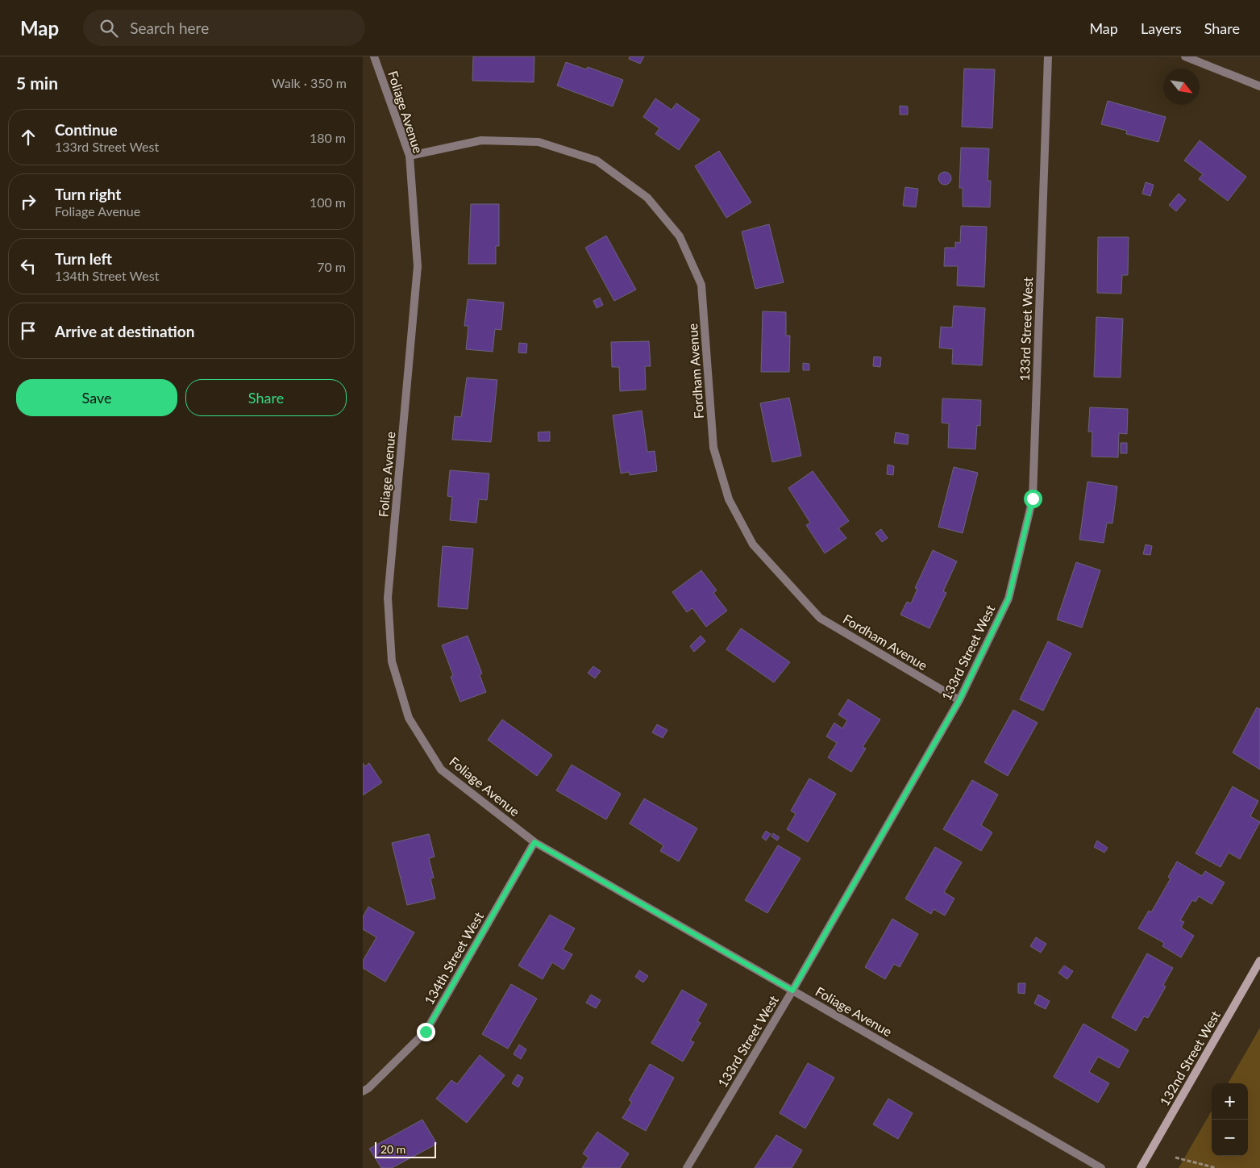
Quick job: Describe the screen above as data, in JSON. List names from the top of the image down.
{
  "streets": {
    "street": [
      "Foliage Avenue",
      "133rd Street West",
      "Fordham Avenue",
      "134th Street West",
      "132nd Street West"
    ]
  },
  "crossings": [
    ["Foliage Avenue", "133rd Street West"],
    ["Foliage Avenue", "Fordham Avenue"],
    ["Foliage Avenue", "134th Street West"],
    ["133rd Street West", "Fordham Avenue"]
  ],
  "scale_bar": "20 m",
  "north": "bottom right",
  "page": {
    "header": "Map",
    "search": "Search here",
    "nav": ["Map", "Layers", "Share"],
    "heading": ["5 min", "Walk · 350 m"],
    "list": [
      ["Continue", "133rd Street West", "180 m"],
      ["Turn right", "Foliage Avenue", "100 m"],
      ["Turn left", "134th Street West", "70 m"],
      "Arrive at destination"
    ],
    "buttons": ["Save", "Share"],
    "map_buttons": ["+", "−"],
    "scale": "20 m"
  }
}
